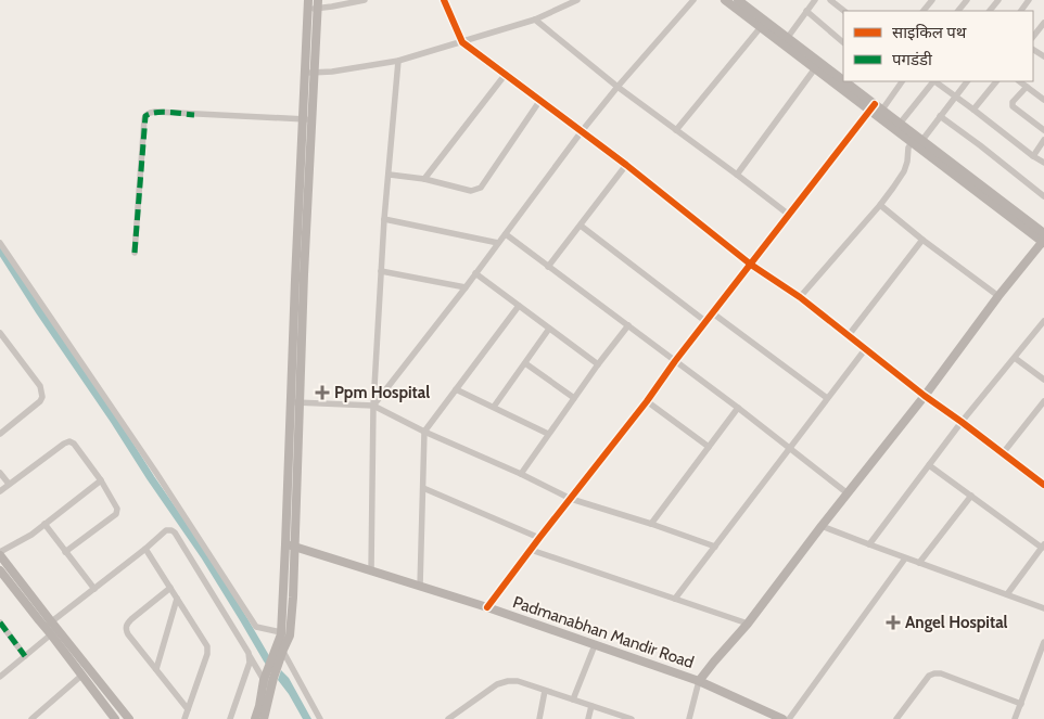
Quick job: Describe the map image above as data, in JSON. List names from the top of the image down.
{
  "streets": {
    "street": ["Padmanabhan Mandir Road"]
  },
  "places": {
    "health": ["Ppm Hospital", "Angel Hospital"]
  },
  "legend": ["साइकिल पथ", "पगडंडी"]
}
